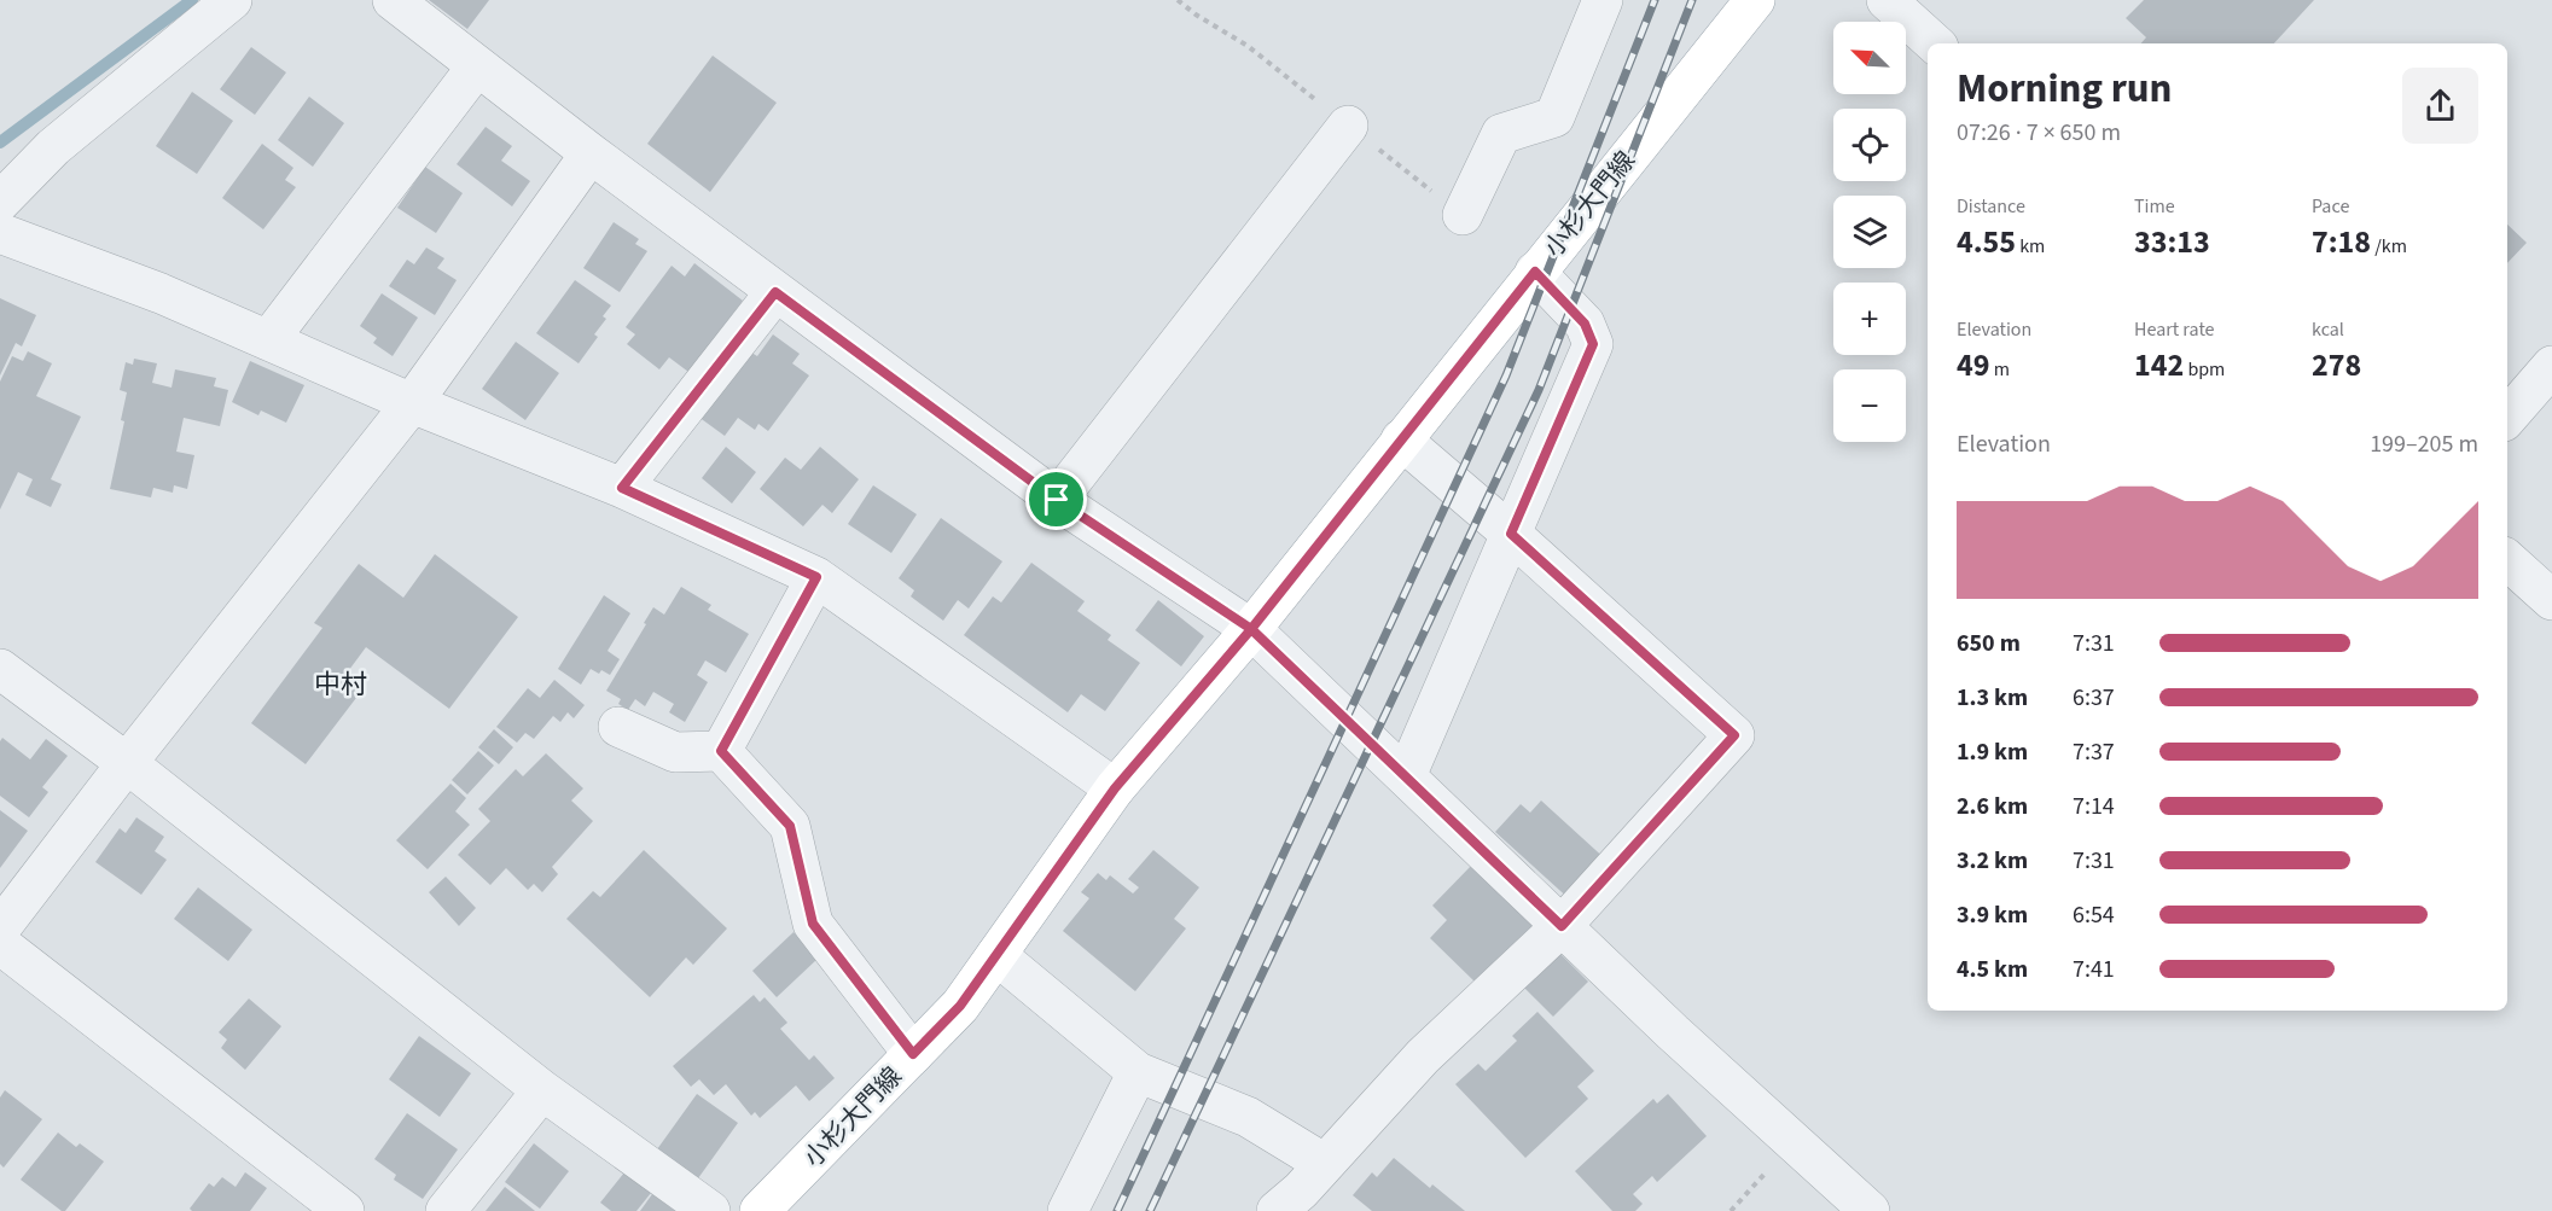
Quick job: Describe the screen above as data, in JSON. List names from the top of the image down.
{
  "streets": {
    "main road": ["小杉大門線"]
  },
  "districts": ["中村"],
  "north": "top left",
  "page": {
    "map_buttons": ["+", "−"],
    "heading": ["Morning run", "07:26 · 7 × 650 m"],
    "stats": [
      ["Distance", "4.55 km"],
      ["Time", "33:13"],
      ["Pace", "7:18 /km"],
      ["Elevation", "49 m"],
      ["Heart rate", "142 bpm"],
      ["kcal", "278"]
    ],
    "chart": ["Elevation", "199–205 m"],
    "list": [
      {
        "name": "650 m",
        "note": "7:31"
      },
      {
        "name": "1.3 km",
        "note": "6:37"
      },
      {
        "name": "1.9 km",
        "note": "7:37"
      },
      {
        "name": "2.6 km",
        "note": "7:14"
      },
      {
        "name": "3.2 km",
        "note": "7:31"
      },
      {
        "name": "3.9 km",
        "note": "6:54"
      },
      {
        "name": "4.5 km",
        "note": "7:41"
      }
    ]
  }
}
